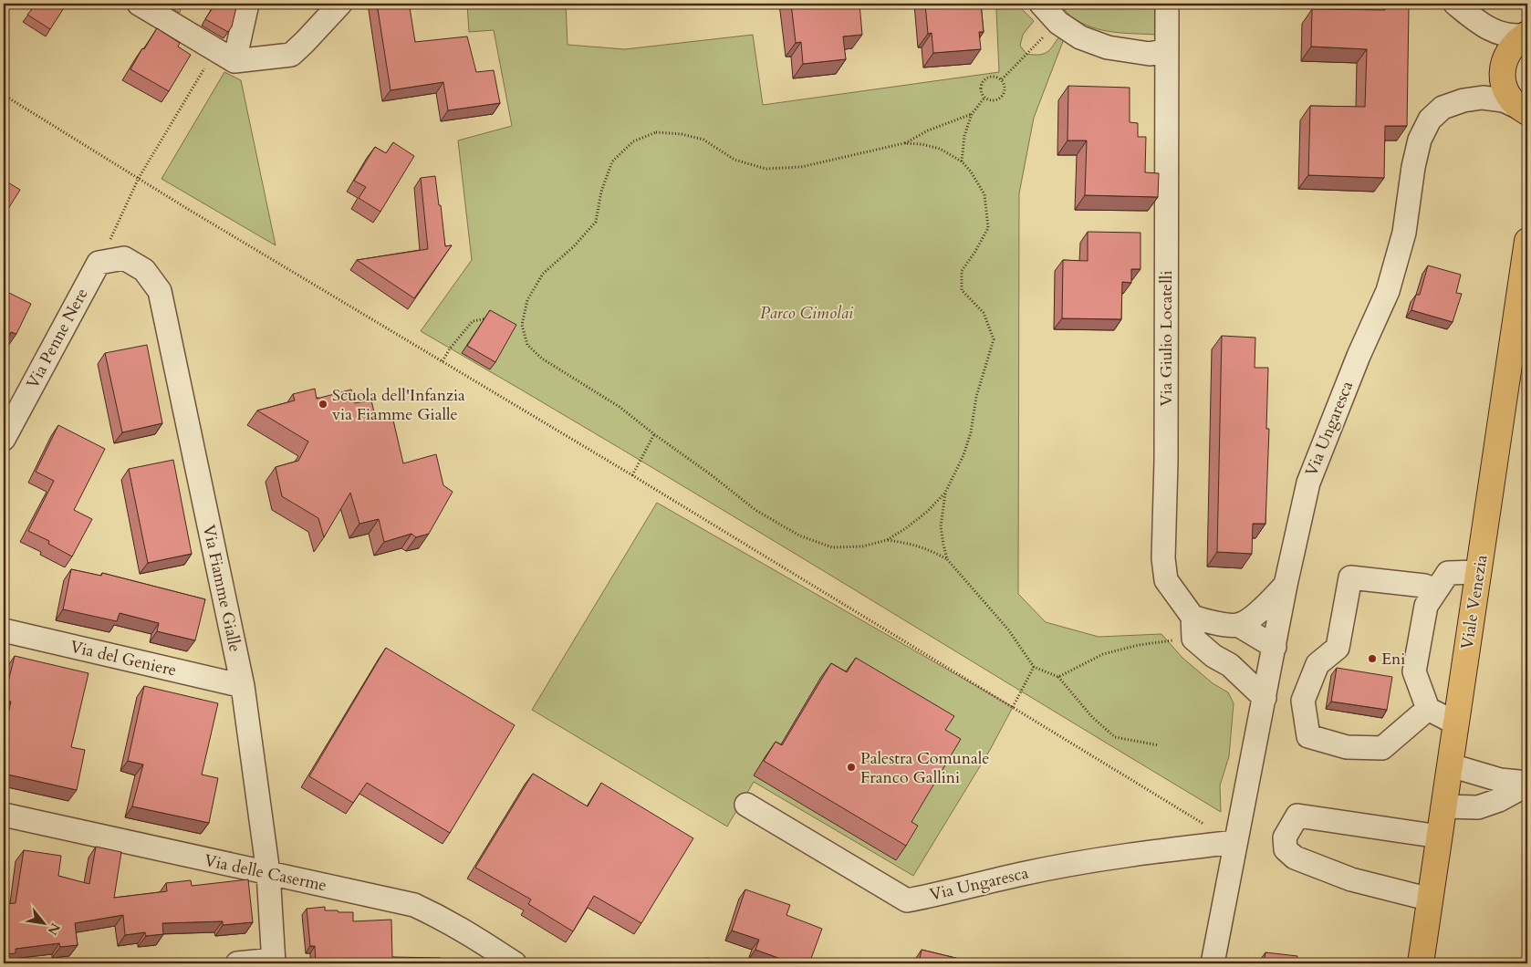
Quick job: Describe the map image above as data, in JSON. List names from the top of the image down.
{
  "streets": {
    "main road": ["Viale Venezia"],
    "street": [
      "Via Penne Nere",
      "Via Giulio Locatelli",
      "Via Ungaresca",
      "Via Fiamme Gialle",
      "Via del Geniere",
      "Via delle Caserme"
    ]
  },
  "crossings": [
    ["Via Penne Nere", "Via Fiamme Gialle"],
    ["Via Giulio Locatelli", "Via Ungaresca"],
    ["Via Fiamme Gialle", "Via del Geniere"],
    ["Via Fiamme Gialle", "Via delle Caserme"]
  ],
  "parks": ["Parco Cimolai"],
  "places": ["Scuola dell'Infanzia via Fiamme Gialle", "Eni", "Palestra Comunale Franco Gallini"],
  "north": "bottom right"
}
